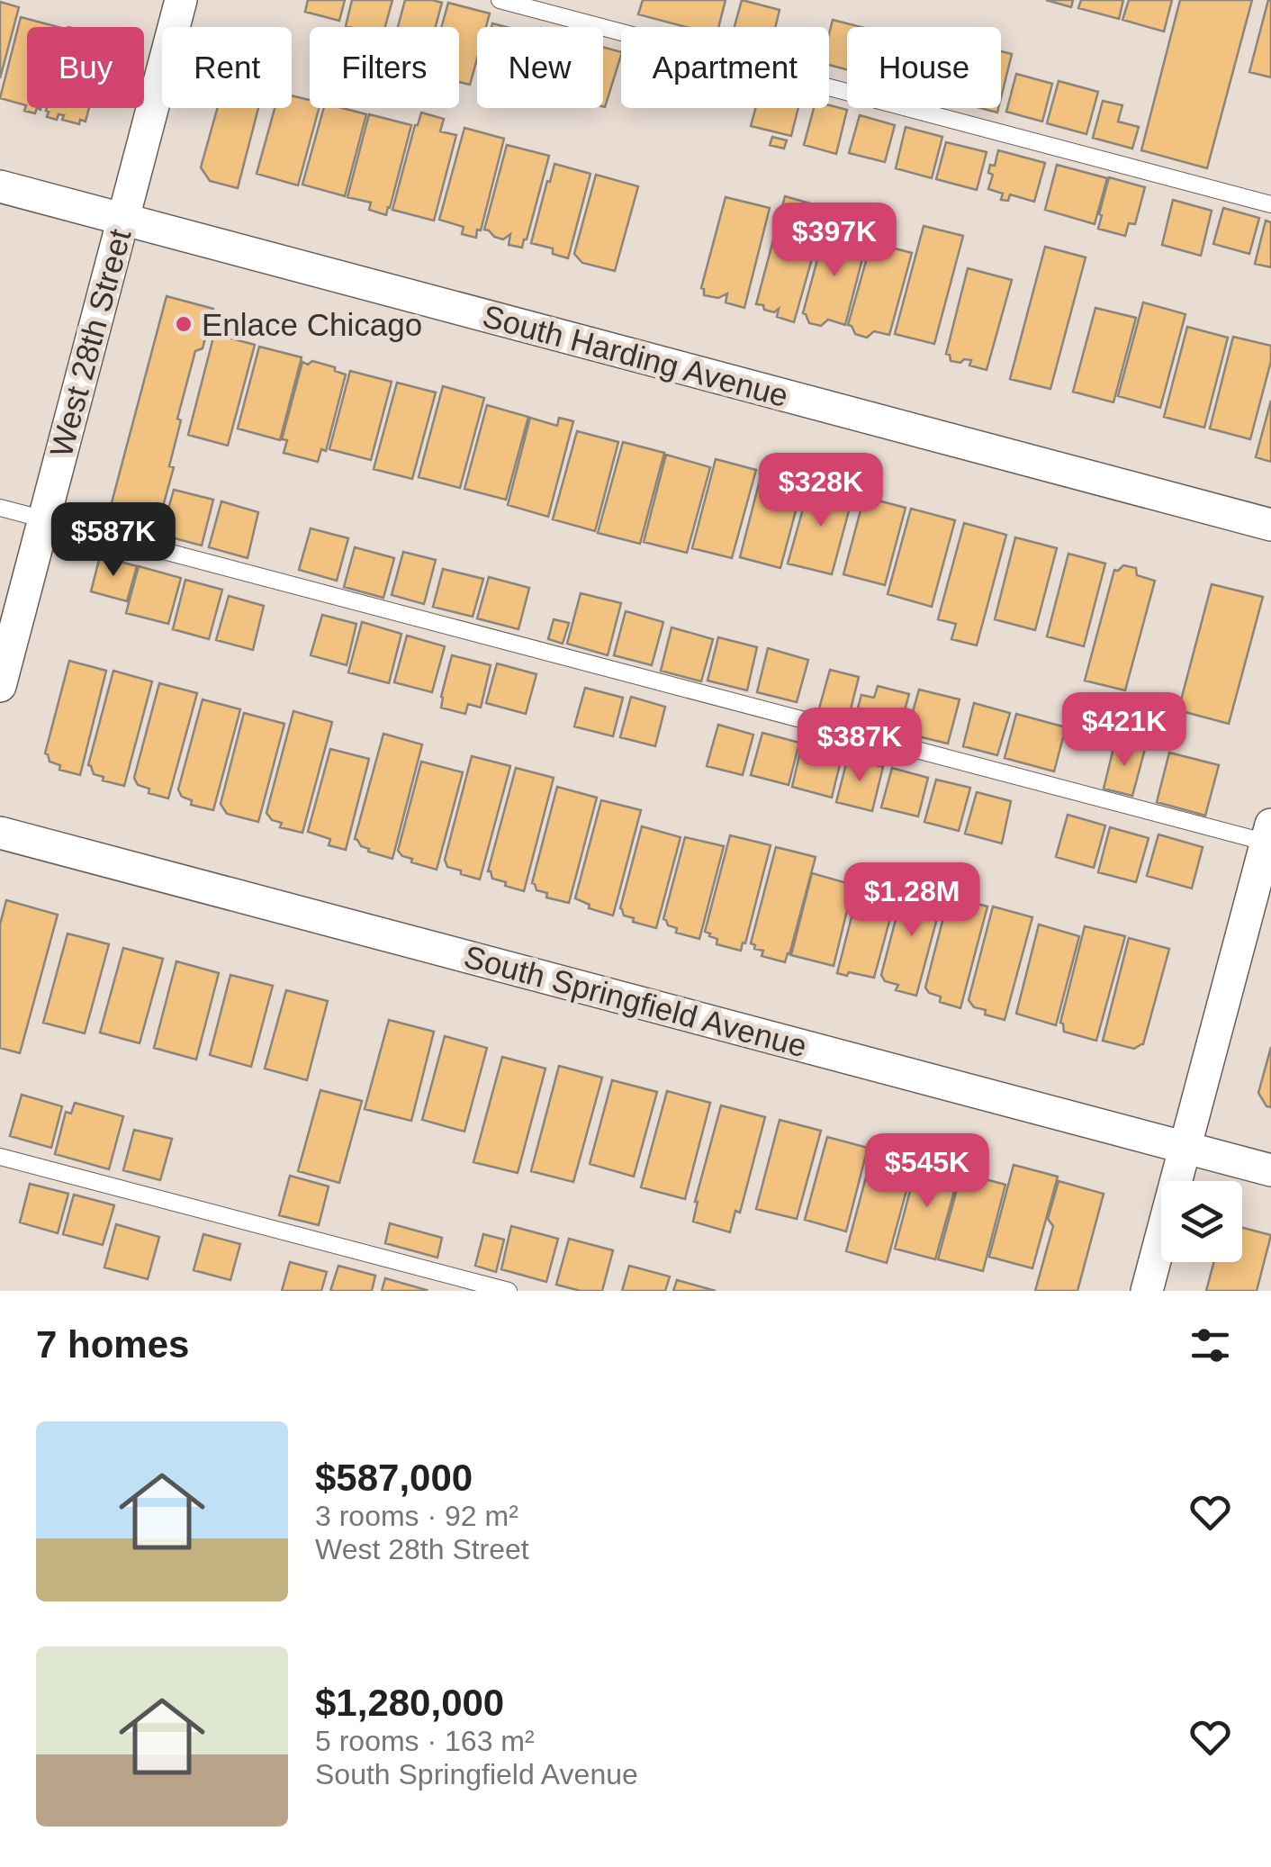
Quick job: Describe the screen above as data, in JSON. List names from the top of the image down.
{
  "streets": {
    "street": ["West 28th Street", "South Harding Avenue", "South Springfield Avenue"]
  },
  "crossings": [
    ["West 28th Street", "South Harding Avenue"]
  ],
  "places": ["Enlace Chicago"],
  "page": {
    "chip": [
      "Buy",
      "Rent",
      "Filters",
      "New",
      "Apartment",
      "House"
    ],
    "price": [
      "$397K",
      "$328K",
      "$587K",
      "$421K",
      "$387K",
      "$1.28M",
      "$545K"
    ],
    "heading": "7 homes",
    "list": [
      {
        "name": "$587,000",
        "note": "3 rooms · 92 m² · West 28th Street"
      },
      {
        "name": "$1,280,000",
        "note": "5 rooms · 163 m² · South Springfield Avenue"
      }
    ]
  }
}
